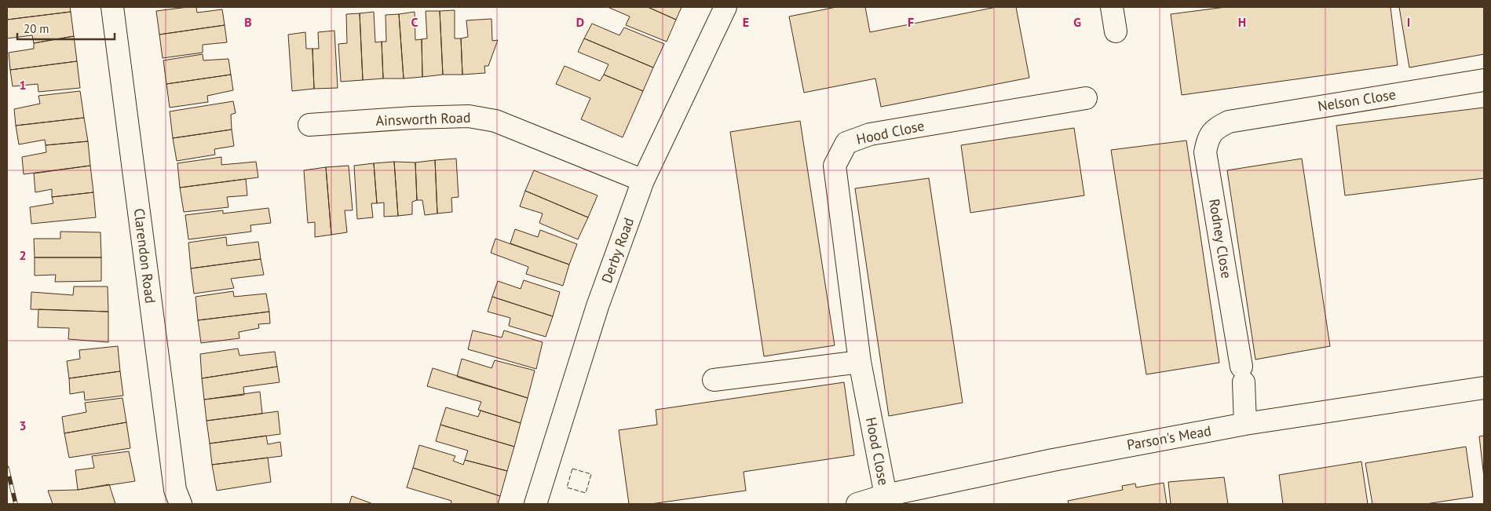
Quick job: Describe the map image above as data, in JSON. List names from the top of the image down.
{
  "streets": {
    "street": [
      "Nelson Close",
      "Ainsworth Road",
      "Hood Close",
      "Rodney Close",
      "Derby Road",
      "Clarendon Road",
      "Parson's Mead"
    ]
  },
  "crossings": [
    ["Nelson Close", "Rodney Close"],
    ["Ainsworth Road", "Derby Road"],
    ["Hood Close", "Parson's Mead"],
    ["Rodney Close", "Parson's Mead"]
  ],
  "scale_bar": "20 m",
  "grid": {
    "columns": [
      "B",
      "C",
      "D",
      "E",
      "F",
      "G",
      "H",
      "I"
    ],
    "rows": ["1", "2", "3"]
  }
}
